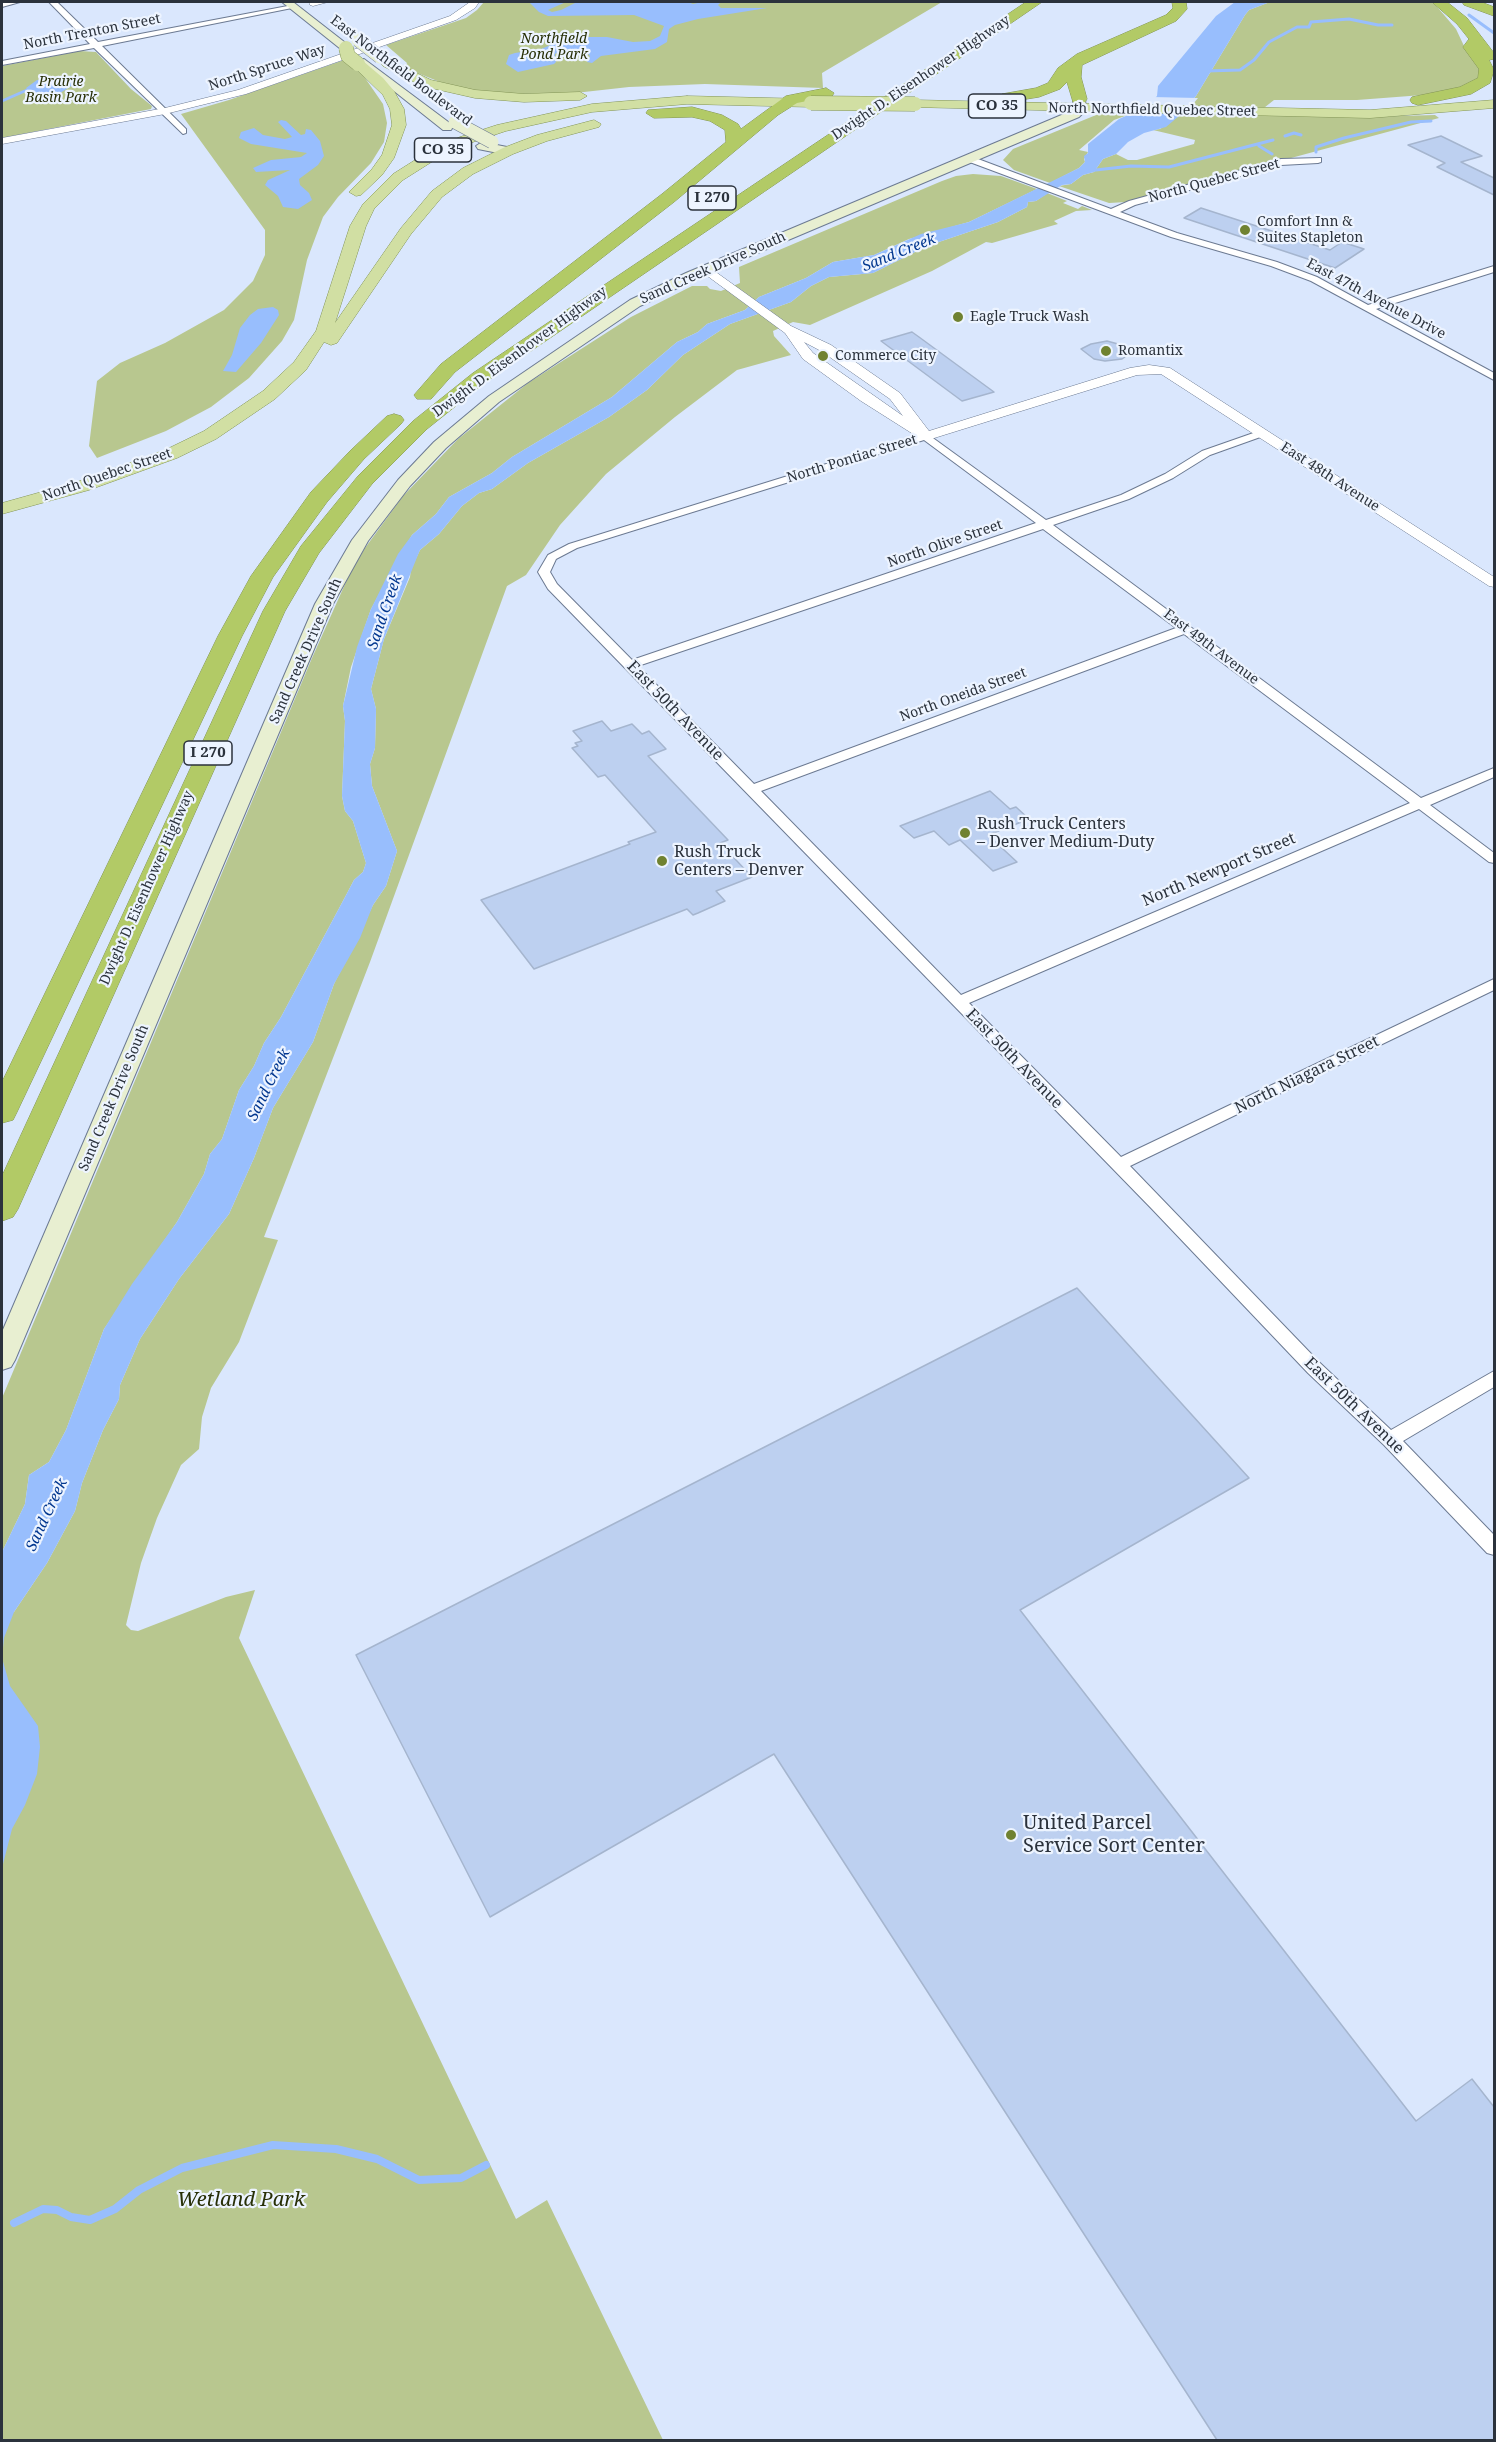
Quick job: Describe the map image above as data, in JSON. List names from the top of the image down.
{
  "streets": {
    "highway": ["Dwight D. Eisenhower Highway", "I 270"],
    "main road": [
      "East Northfield Boulevard",
      "CO 35",
      "North Northfield Quebec Street",
      "North Quebec Street",
      "Sand Creek Drive South"
    ],
    "street": [
      "North Trenton Street",
      "North Spruce Way",
      "East 47th Avenue Drive",
      "North Pontiac Street",
      "East 48th Avenue",
      "North Olive Street",
      "East 49th Avenue",
      "North Oneida Street",
      "East 50th Avenue",
      "North Newport Street",
      "North Niagara Street"
    ]
  },
  "crossings": [
    ["North Trenton Street", "East Northfield Boulevard"],
    ["East Northfield Boulevard", "North Northfield Quebec Street"],
    ["CO 35", "North Northfield Quebec Street"],
    ["CO 35", "North Quebec Street"],
    ["North Northfield Quebec Street", "Sand Creek Drive South"],
    ["North Quebec Street", "East 47th Avenue Drive"],
    ["Sand Creek Drive South", "East 47th Avenue Drive"],
    ["Sand Creek Drive South", "East 49th Avenue"],
    ["North Pontiac Street", "East 48th Avenue"],
    ["North Pontiac Street", "East 49th Avenue"],
    ["North Pontiac Street", "East 50th Avenue"],
    ["East 48th Avenue", "North Olive Street"],
    ["North Olive Street", "East 49th Avenue"],
    ["North Olive Street", "East 50th Avenue"],
    ["East 49th Avenue", "North Oneida Street"],
    ["East 49th Avenue", "North Newport Street"],
    ["North Oneida Street", "East 50th Avenue"],
    ["East 50th Avenue", "North Newport Street"],
    ["East 50th Avenue", "North Niagara Street"]
  ],
  "water": ["Sand Creek"],
  "parks": ["Northfield Pond Park", "Prairie Basin Park", "Wetland Park"],
  "places": [
    "Comfort Inn & Suites Stapleton",
    "Eagle Truck Wash",
    "Romantix",
    "Commerce City",
    "Rush Truck Centers – Denver Medium-Duty",
    "Rush Truck Centers – Denver",
    "United Parcel Service Sort Center"
  ]
}
